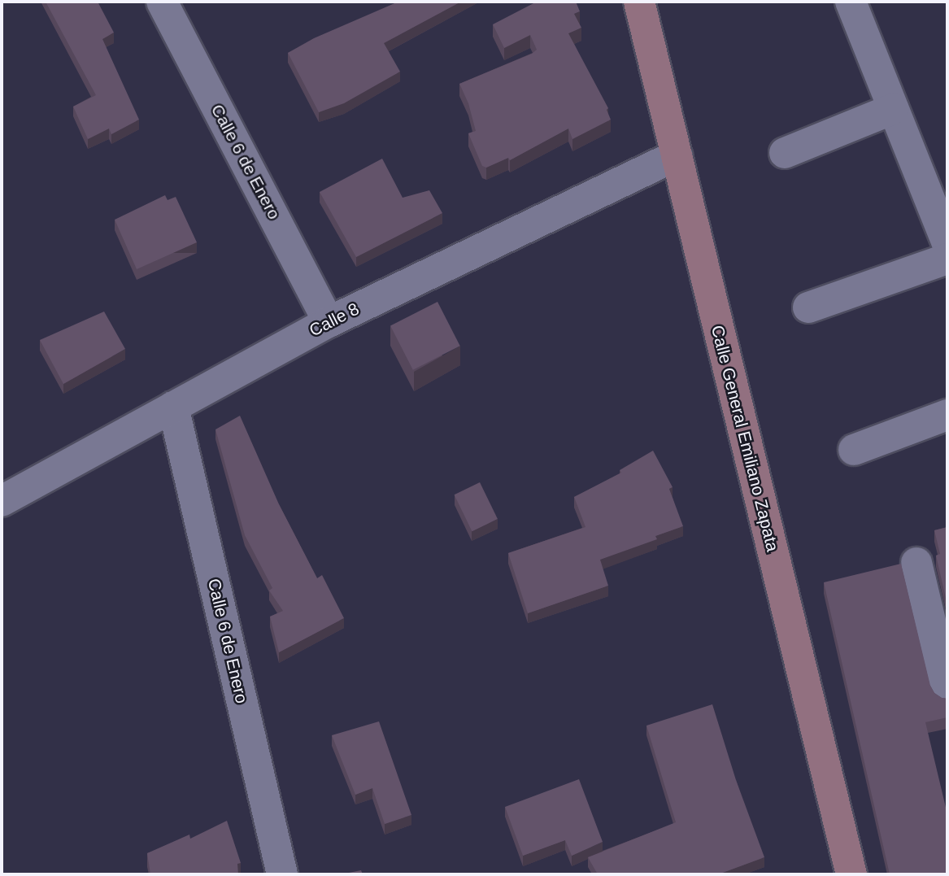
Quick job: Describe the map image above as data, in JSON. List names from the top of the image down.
{
  "streets": {
    "street": ["Calle 6 de Enero", "Calle 8", "Calle General Emiliano Zapata"]
  },
  "crossings": [
    ["Calle 6 de Enero", "Calle 8"],
    ["Calle 8", "Calle General Emiliano Zapata"]
  ]
}
